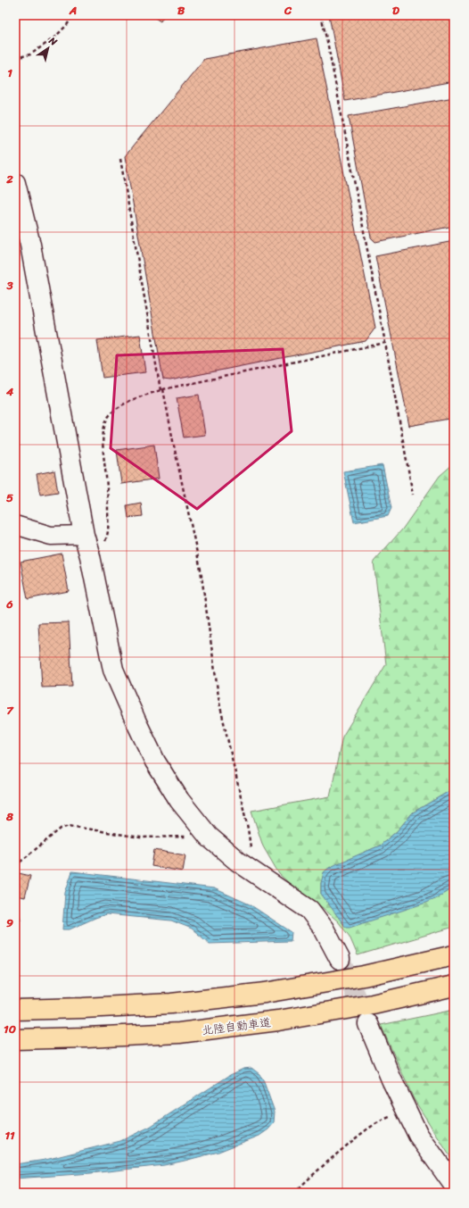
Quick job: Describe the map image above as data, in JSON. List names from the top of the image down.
{
  "streets": {
    "highway": ["北陸自動車道"]
  },
  "north": "top right",
  "grid": {
    "columns": [
      "A",
      "B",
      "C",
      "D"
    ],
    "rows": [
      "1",
      "2",
      "3",
      "4",
      "5",
      "6",
      "7",
      "8",
      "9",
      "10",
      "11"
    ]
  }
}
